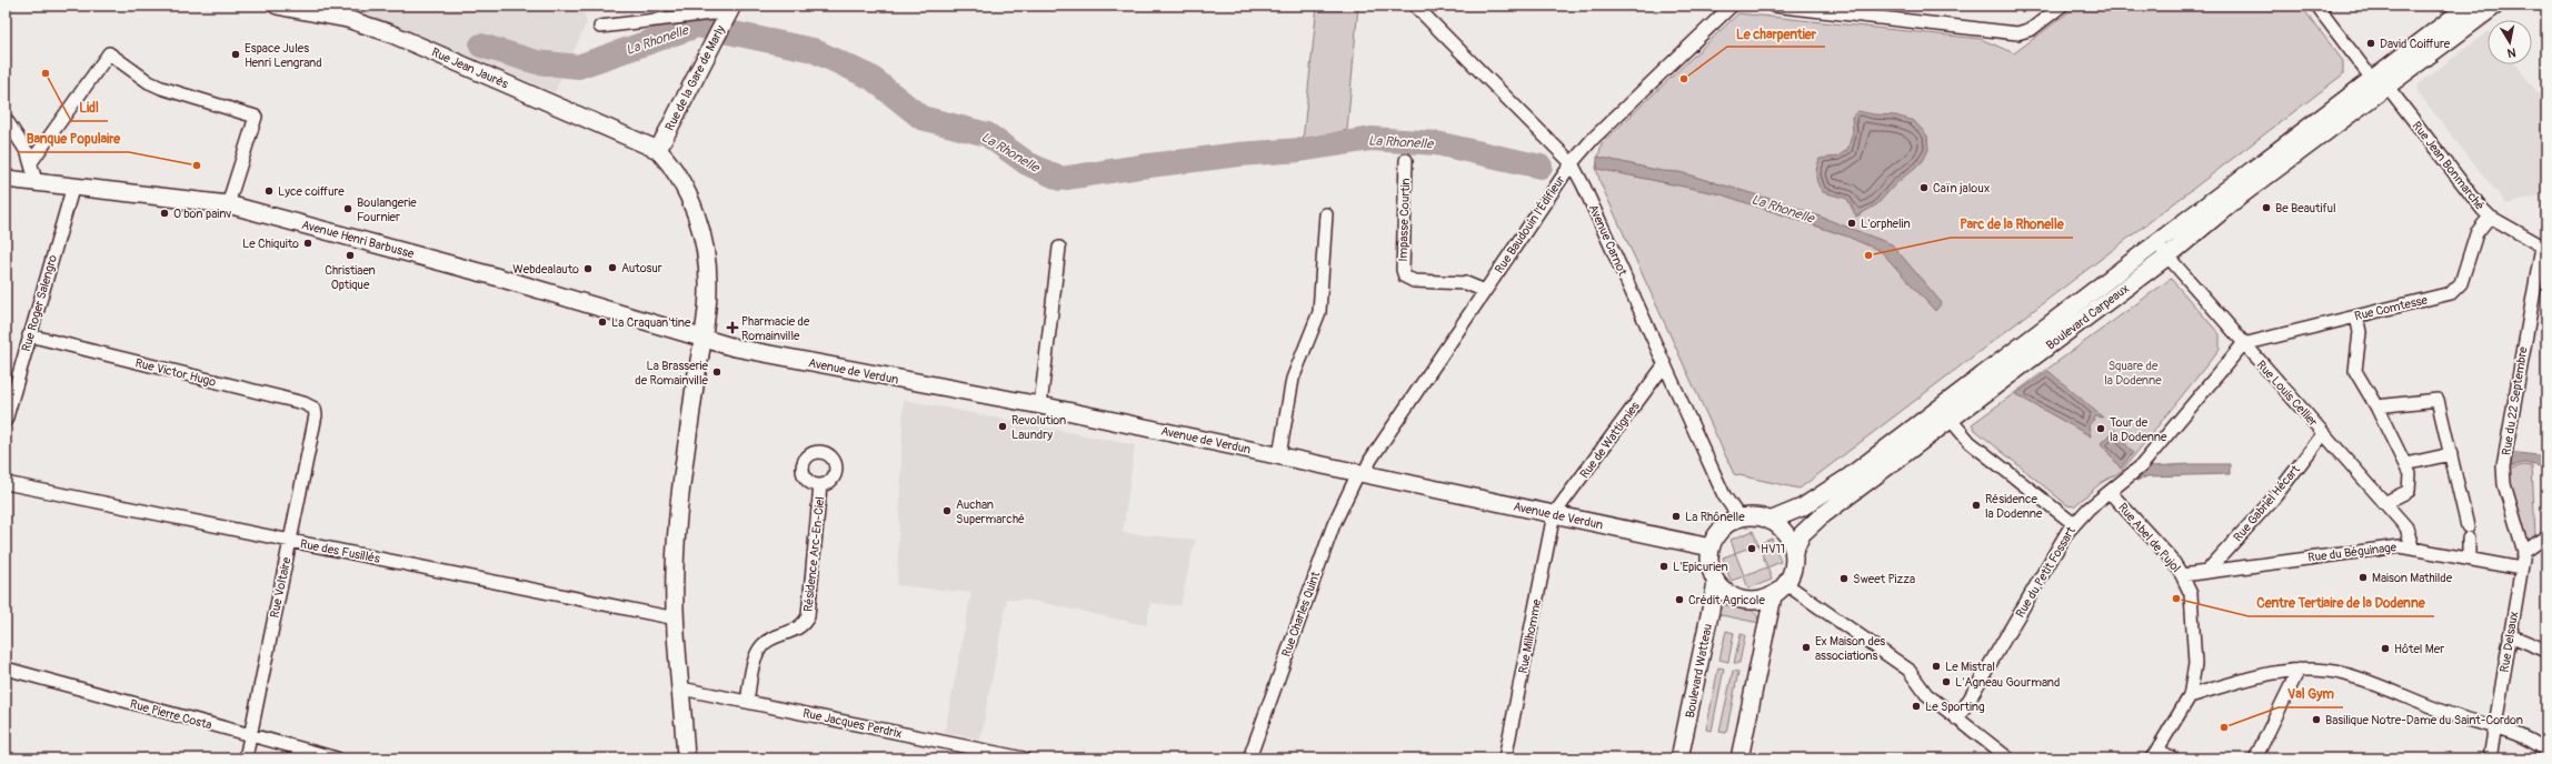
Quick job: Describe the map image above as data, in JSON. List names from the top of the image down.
{
  "streets": {
    "main road": [
      "Rue Jean Jaurès",
      "Rue de la Gare de Marly",
      "Avenue Henri Barbusse",
      "Boulevard Carpeaux",
      "Avenue de Verdun",
      "Boulevard Watteau"
    ],
    "street": [
      "Rue Jean Bonmarché",
      "Impasse Courtin",
      "Rue Baudouin l'Édifieur",
      "Avenue Carnot",
      "Rue Roger Salengro",
      "Rue Comtesse",
      "Rue Victor Hugo",
      "Rue Louis Cellier",
      "Rue du 22 Septembre",
      "Rue de Wattignies",
      "Rue Gabriel Hécart",
      "Rue Abel de Pujol",
      "Rue des Fusillés",
      "Rue du Béguinage",
      "Résidence Arc-En-Ciel",
      "Rue du Petit Fossart",
      "Rue Voltaire",
      "Rue Charles Quint",
      "Rue Milhomme",
      "Rue Delsaux",
      "Rue Pierre Costa",
      "Rue Jacques Perdrix"
    ]
  },
  "crossings": [
    ["Rue Jean Jaurès", "Rue de la Gare de Marly"],
    ["Rue Jean Bonmarché", "Rue Comtesse"],
    ["Rue Jean Bonmarché", "Boulevard Carpeaux"],
    ["Rue Jean Bonmarché", "Rue du 22 Septembre"],
    ["Impasse Courtin", "Rue Baudouin l'Édifieur"],
    ["Rue Baudouin l'Édifieur", "Avenue Carnot"],
    ["Rue Baudouin l'Édifieur", "Avenue de Verdun"],
    ["Rue Baudouin l'Édifieur", "Rue Charles Quint"],
    ["Avenue Henri Barbusse", "Rue Roger Salengro"],
    ["Avenue Henri Barbusse", "Avenue de Verdun"],
    ["Avenue Carnot", "Boulevard Carpeaux"],
    ["Avenue Carnot", "Avenue de Verdun"],
    ["Avenue Carnot", "Rue de Wattignies"],
    ["Avenue Carnot", "Boulevard Watteau"],
    ["Rue Roger Salengro", "Rue Victor Hugo"],
    ["Rue Comtesse", "Rue Louis Cellier"],
    ["Rue Comtesse", "Rue du Petit Fossart"],
    ["Boulevard Carpeaux", "Avenue de Verdun"],
    ["Boulevard Carpeaux", "Rue Louis Cellier"],
    ["Boulevard Carpeaux", "Boulevard Watteau"],
    ["Avenue de Verdun", "Rue de Wattignies"],
    ["Avenue de Verdun", "Rue Charles Quint"],
    ["Avenue de Verdun", "Rue Milhomme"],
    ["Avenue de Verdun", "Boulevard Watteau"],
    ["Rue Victor Hugo", "Rue Voltaire"],
    ["Rue Louis Cellier", "Rue Gabriel Hécart"],
    ["Rue Louis Cellier", "Rue du Béguinage"],
    ["Rue Louis Cellier", "Rue du Petit Fossart"],
    ["Rue du 22 Septembre", "Rue Delsaux"],
    ["Rue de Wattignies", "Rue Milhomme"],
    ["Rue Gabriel Hécart", "Rue du Béguinage"],
    ["Rue Abel de Pujol", "Rue du Béguinage"],
    ["Rue Abel de Pujol", "Rue du Petit Fossart"],
    ["Rue des Fusillés", "Rue Voltaire"],
    ["Rue du Béguinage", "Rue Delsaux"],
    ["Résidence Arc-En-Ciel", "Rue Jacques Perdrix"],
    ["Rue Voltaire", "Rue Pierre Costa"]
  ],
  "water": ["La Rhonelle"],
  "parks": ["Square de la Dodenne"],
  "places": {
    "other": [
      "David Coiffure",
      "Espace Jules Henri Lengrand",
      "Lidl",
      "Le charpentier",
      "Banque Populaire",
      "Caïn jaloux",
      "Lyce coiffure",
      "Be Beautiful",
      "Boulangerie Fournier",
      "O'bon painv",
      "L'orphelin",
      "Le Chiquito",
      "Christiaen Optique",
      "Parc de la Rhonelle",
      "Autosur",
      "Webdealauto",
      "La Craquan'tine",
      "La Brasserie de Romainville",
      "Revolution Laundry",
      "Tour de la Dodenne",
      "Résidence la Dodenne",
      "Auchan Supermarché",
      "La Rhônelle",
      "HV11",
      "L'Epicurien",
      "Maison Mathilde",
      "Sweet Pizza",
      "Centre Tertiaire de la Dodenne",
      "Crédit Agricole",
      "Ex Maison des associations",
      "Hôtel Mer",
      "Le Mistral",
      "L'Agneau Gourmand",
      "Le Sporting",
      "Basilique Notre-Dame du Saint-Cordon",
      "Val Gym"
    ],
    "health": ["Pharmacie de Romainville"]
  },
  "north": "bottom"
}
